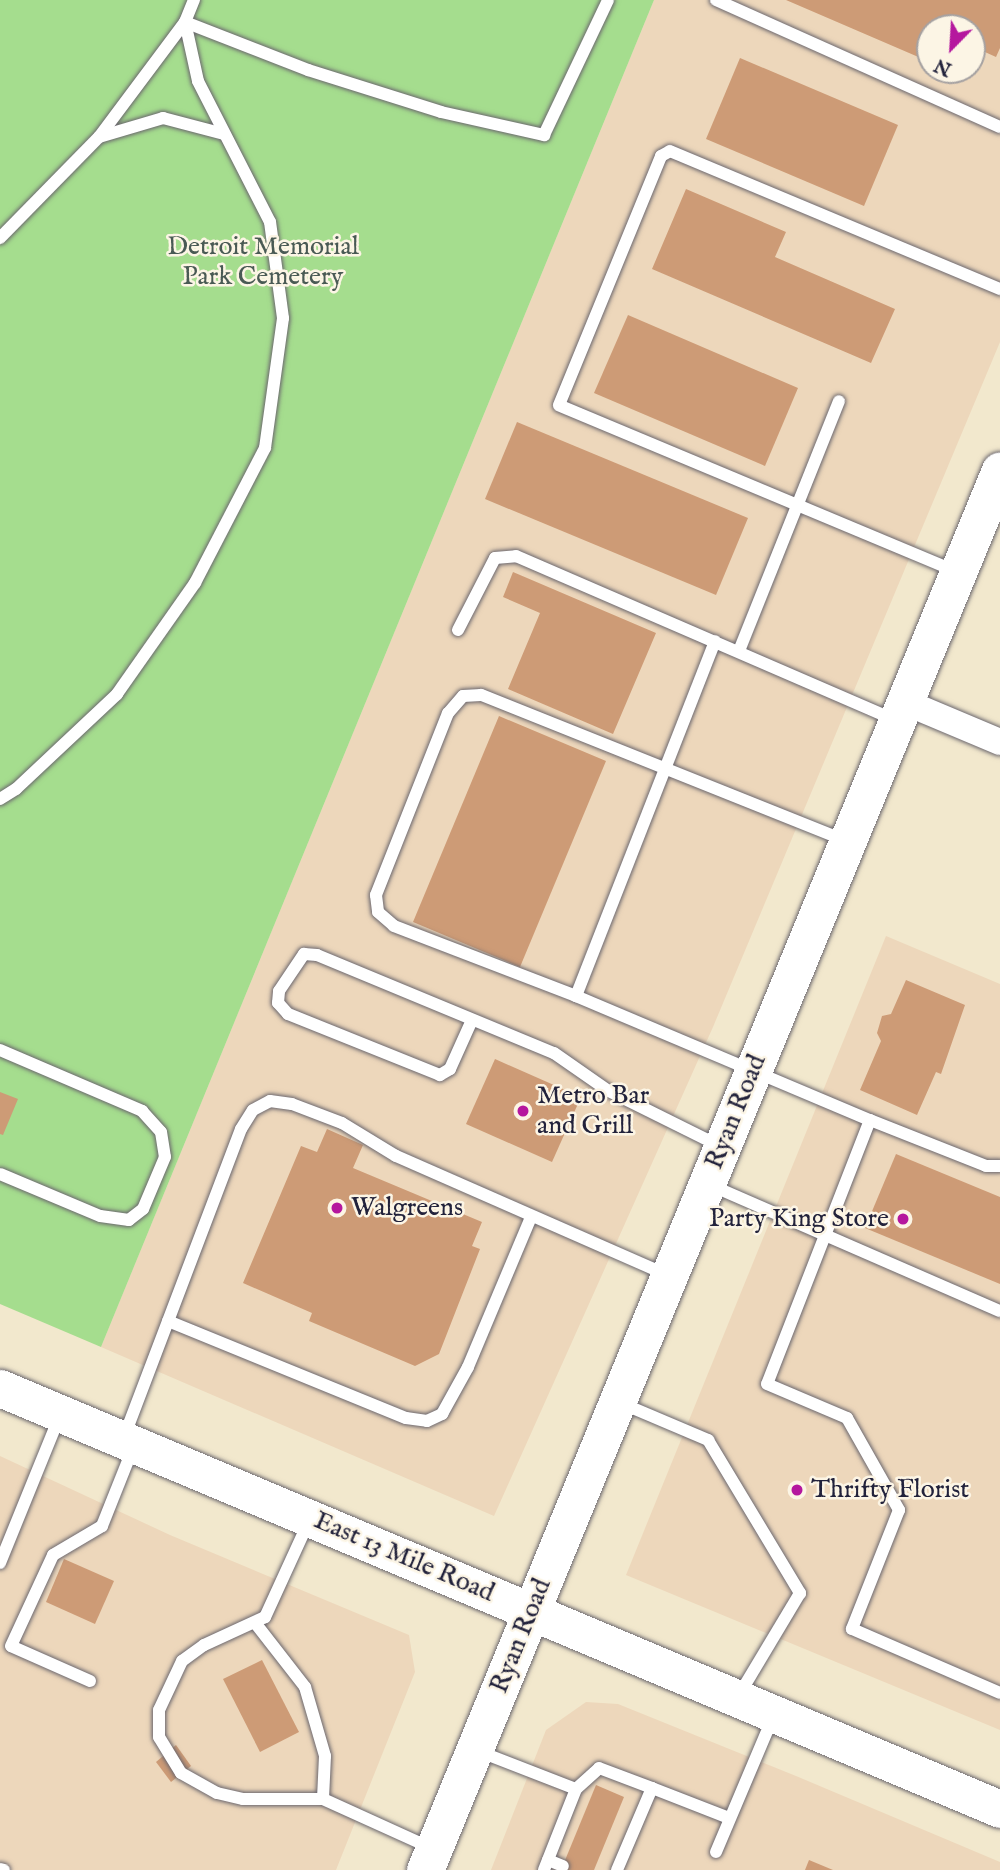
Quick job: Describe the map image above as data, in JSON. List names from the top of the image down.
{
  "streets": {
    "main road": ["Ryan Road", "East 13 Mile Road"]
  },
  "crossings": [
    ["Ryan Road", "East 13 Mile Road"]
  ],
  "parks": ["Detroit Memorial Park Cemetery"],
  "places": [
    "Metro Bar and Grill",
    "Walgreens",
    "Party King Store",
    "Thrifty Florist"
  ],
  "north": "bottom left"
}
